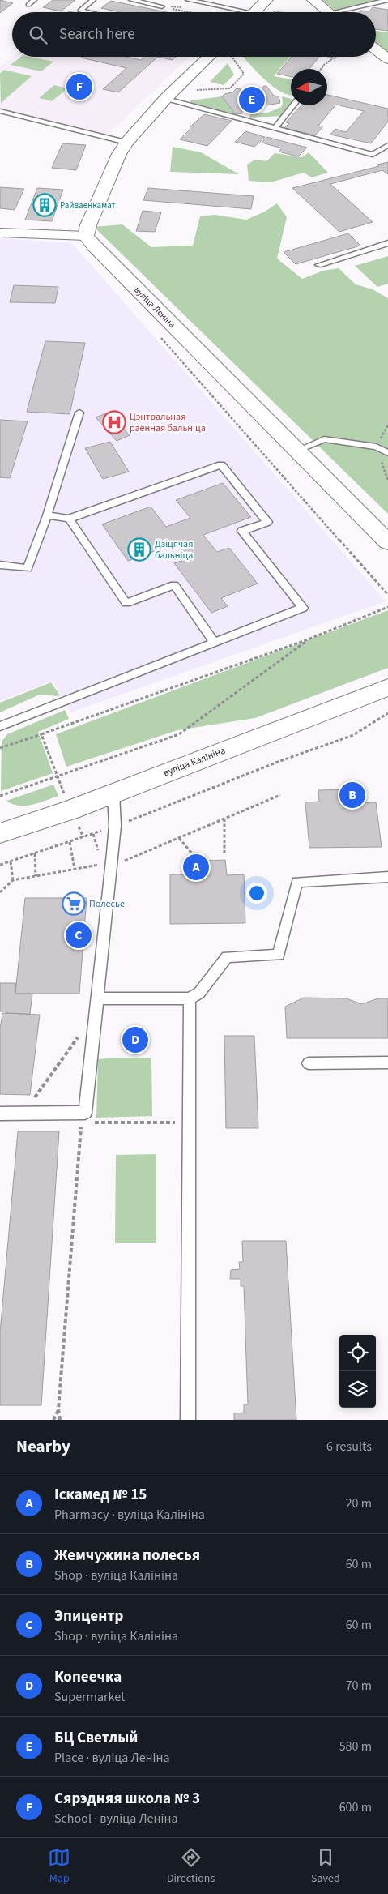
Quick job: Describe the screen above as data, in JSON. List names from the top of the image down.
{
  "streets": {
    "street": ["вуліца Леніна", "вуліца Калініна"]
  },
  "places": {
    "building": ["Райваенкамат", "Дзіцячая бальніца"],
    "hospital": ["Цэнтральная раённая бальніца"],
    "supermarket": ["Полесье"]
  },
  "north": "left",
  "page": {
    "search": "Search here",
    "pins": [
      "F",
      "E",
      "B",
      "A",
      "C",
      "D"
    ],
    "heading": ["Nearby", "6 results"],
    "list": [
      {
        "mark": "A",
        "name": "Іскамед № 15",
        "note": "Pharmacy · вуліца Калініна",
        "value": "20 m"
      },
      {
        "mark": "B",
        "name": "Жемчужина полесья",
        "note": "Shop · вуліца Калініна",
        "value": "60 m"
      },
      {
        "mark": "C",
        "name": "Эпицентр",
        "note": "Shop · вуліца Калініна",
        "value": "60 m"
      },
      {
        "mark": "D",
        "name": "Копеечка",
        "note": "Supermarket",
        "value": "70 m"
      },
      {
        "mark": "E",
        "name": "БЦ Светлый",
        "note": "Place · вуліца Леніна",
        "value": "580 m"
      },
      {
        "mark": "F",
        "name": "Сярэдняя школа № 3",
        "note": "School · вуліца Леніна",
        "value": "600 m"
      }
    ],
    "nav": ["Map", "Directions", "Saved"]
  }
}
